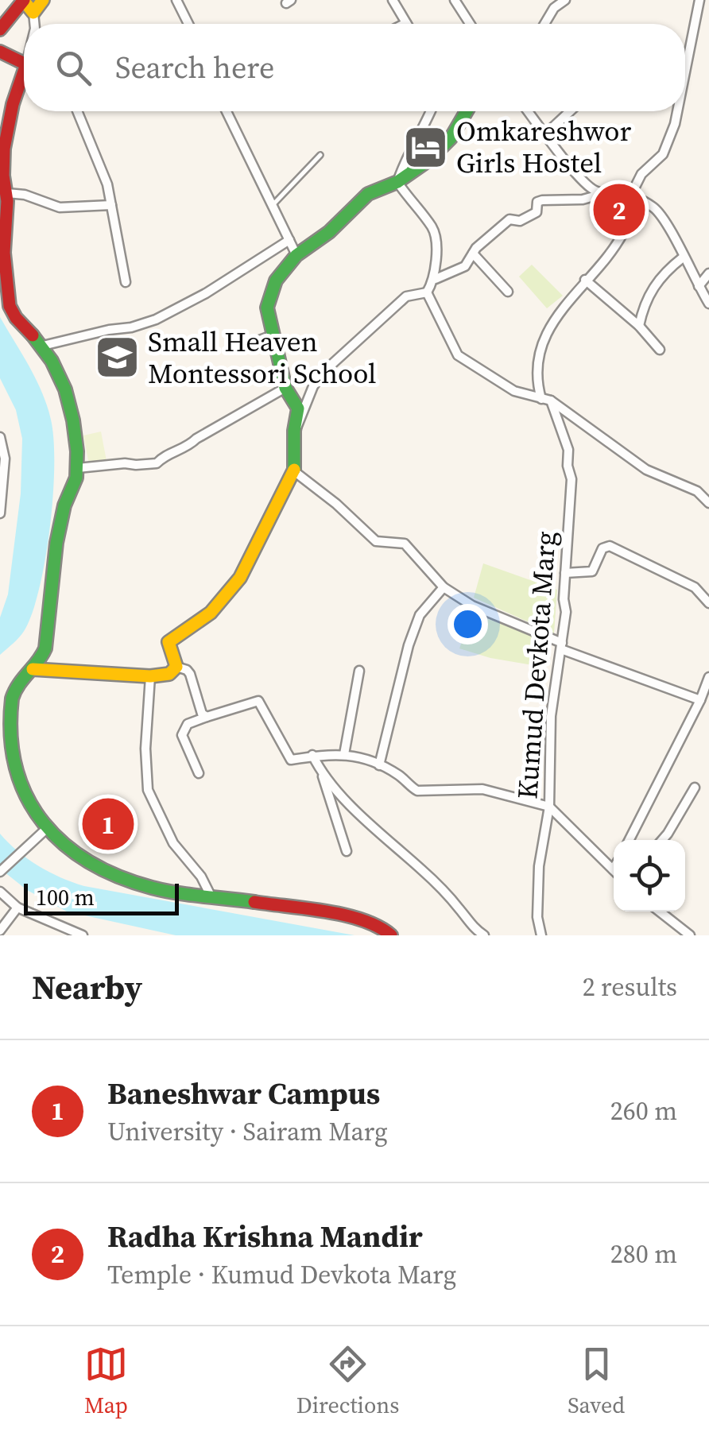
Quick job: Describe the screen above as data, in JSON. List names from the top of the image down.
{
  "streets": {
    "street": ["Kumud Devkota Marg"]
  },
  "places": {
    "hotel": ["Omkareshwor Girls Hostel"],
    "school or university": ["Small Heaven Montessori School"]
  },
  "scale_bar": "100 m",
  "page": {
    "search": "Search here",
    "pins": ["2", "1"],
    "scale": "100 m",
    "heading": ["Nearby", "2 results"],
    "list": [
      {
        "mark": "1",
        "name": "Baneshwar Campus",
        "note": "University · Sairam Marg",
        "value": "260 m"
      },
      {
        "mark": "2",
        "name": "Radha Krishna Mandir",
        "note": "Temple · Kumud Devkota Marg",
        "value": "280 m"
      }
    ],
    "nav": ["Map", "Directions", "Saved"]
  }
}
